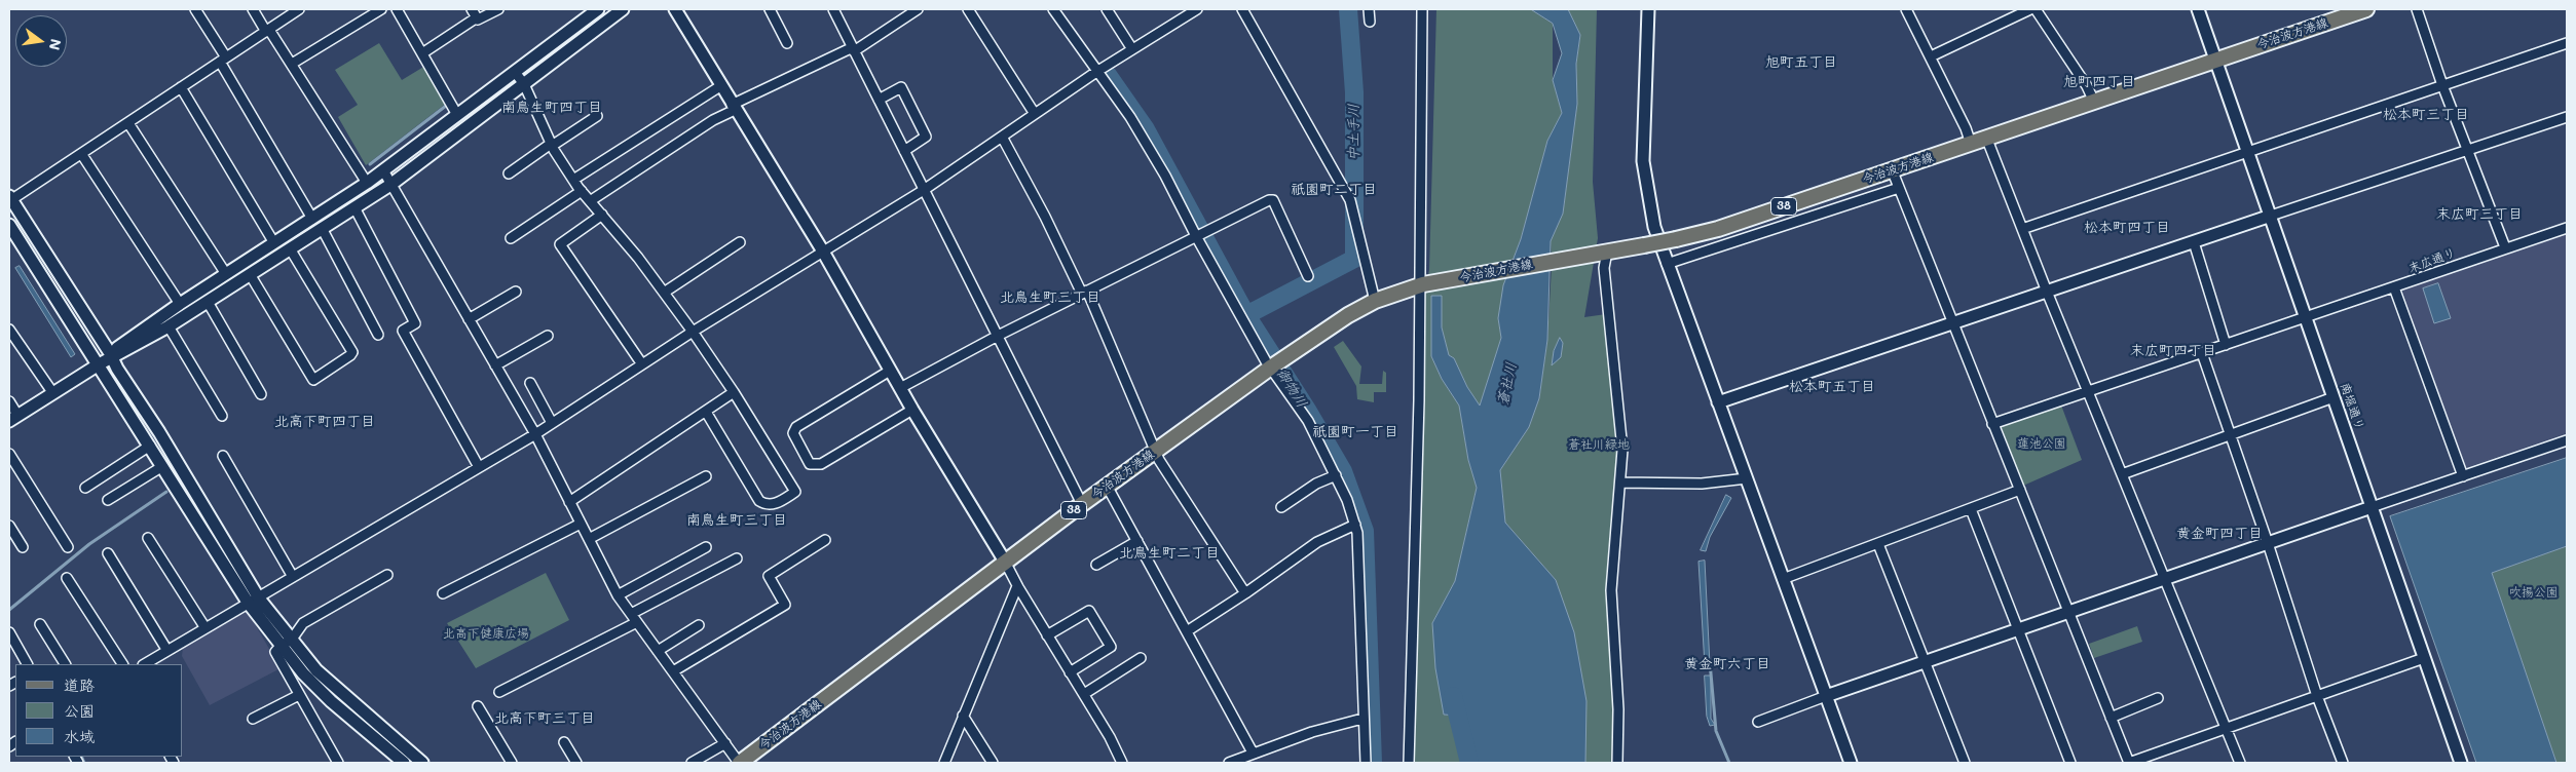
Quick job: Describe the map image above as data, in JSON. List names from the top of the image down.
{
  "streets": {
    "main road": ["今治波方港線", "38"],
    "street": ["末広通り", "南堀通り"]
  },
  "crossings": [
    ["今治波方港線", "南堀通り"],
    ["末広通り", "南堀通り"]
  ],
  "districts": [
    "旭町五丁目",
    "旭町四丁目",
    "南鳥生町四丁目",
    "松本町三丁目",
    "祇園町二丁目",
    "末広町三丁目",
    "松本町四丁目",
    "北鳥生町三丁目",
    "末広町四丁目",
    "松本町五丁目",
    "北高下町四丁目",
    "祇園町一丁目",
    "南鳥生町三丁目",
    "黄金町四丁目",
    "北鳥生町二丁目",
    "黄金町六丁目",
    "北高下町三丁目"
  ],
  "water": ["中土手川", "蒼社川", "御物川"],
  "parks": [
    "蓮池公園",
    "蒼社川緑地",
    "吹揚公園",
    "北高下健康広場"
  ],
  "legend": ["道路", "公園", "水域"],
  "north": "right"
}
